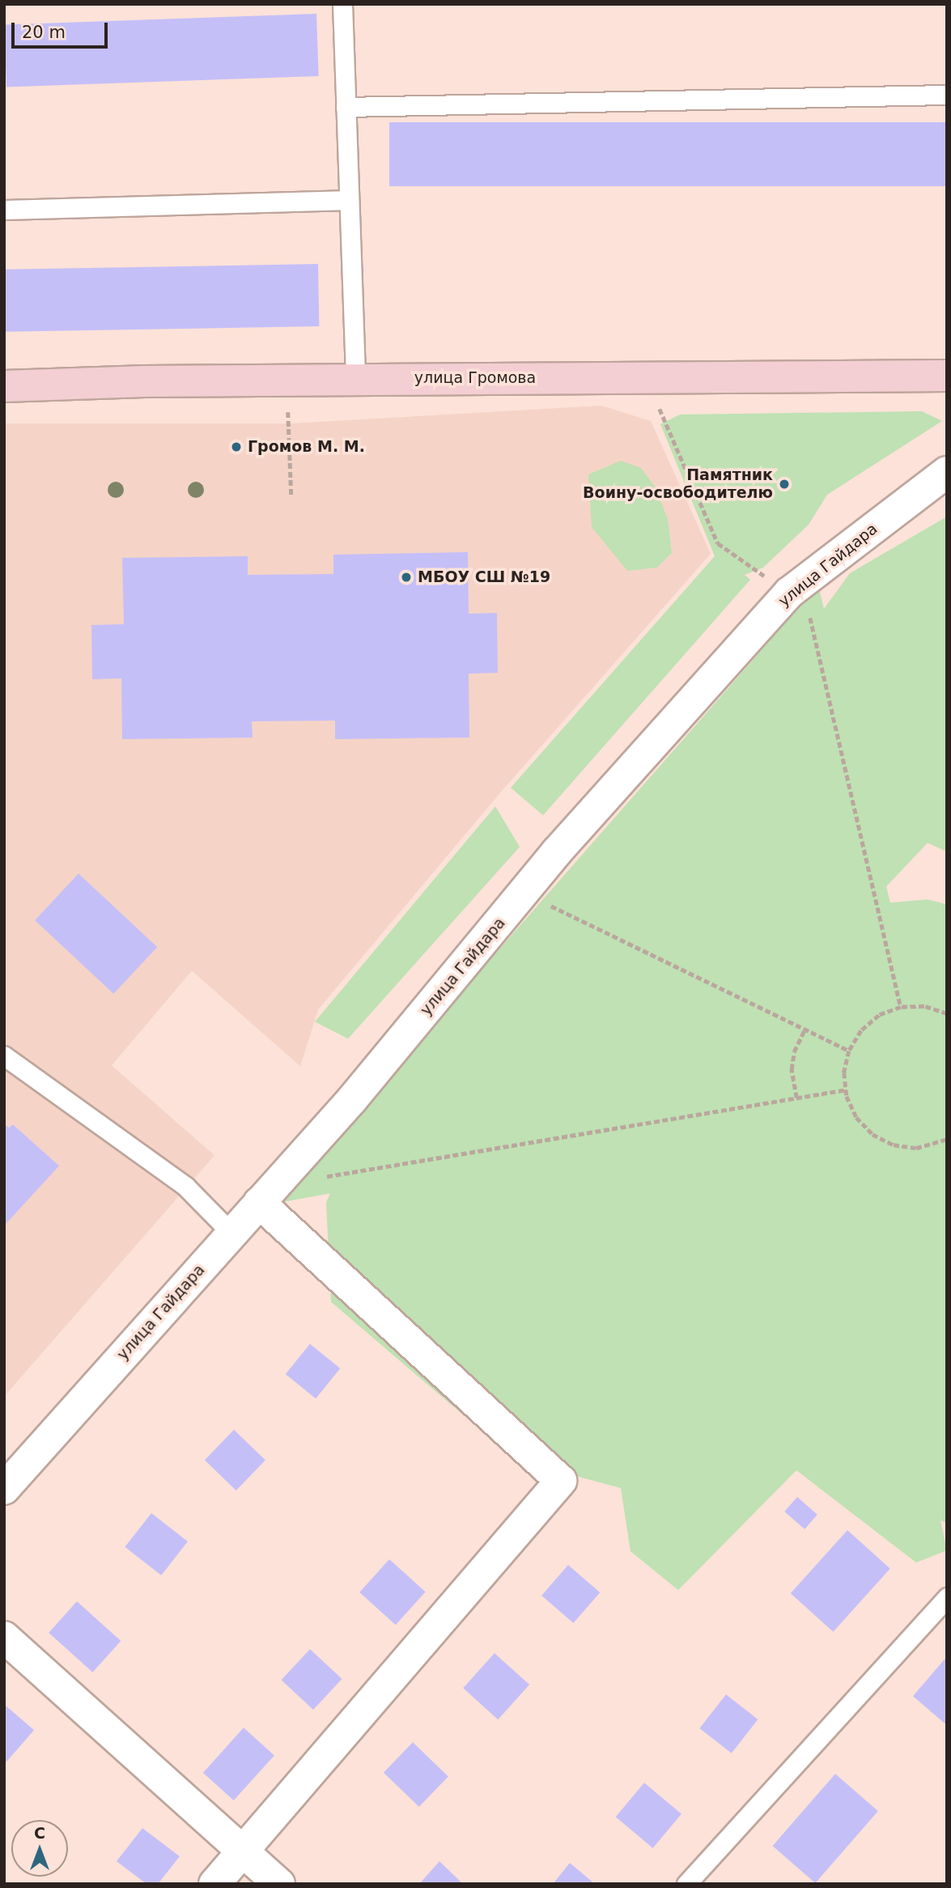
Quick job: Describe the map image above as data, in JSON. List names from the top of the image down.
{
  "streets": {
    "street": ["улица Громова", "улица Гайдара"]
  },
  "places": ["Громов М. М.", "Памятник Воину-освободителю", "МБОУ СШ №19"],
  "scale_bar": "20 m",
  "north": "top"
}
